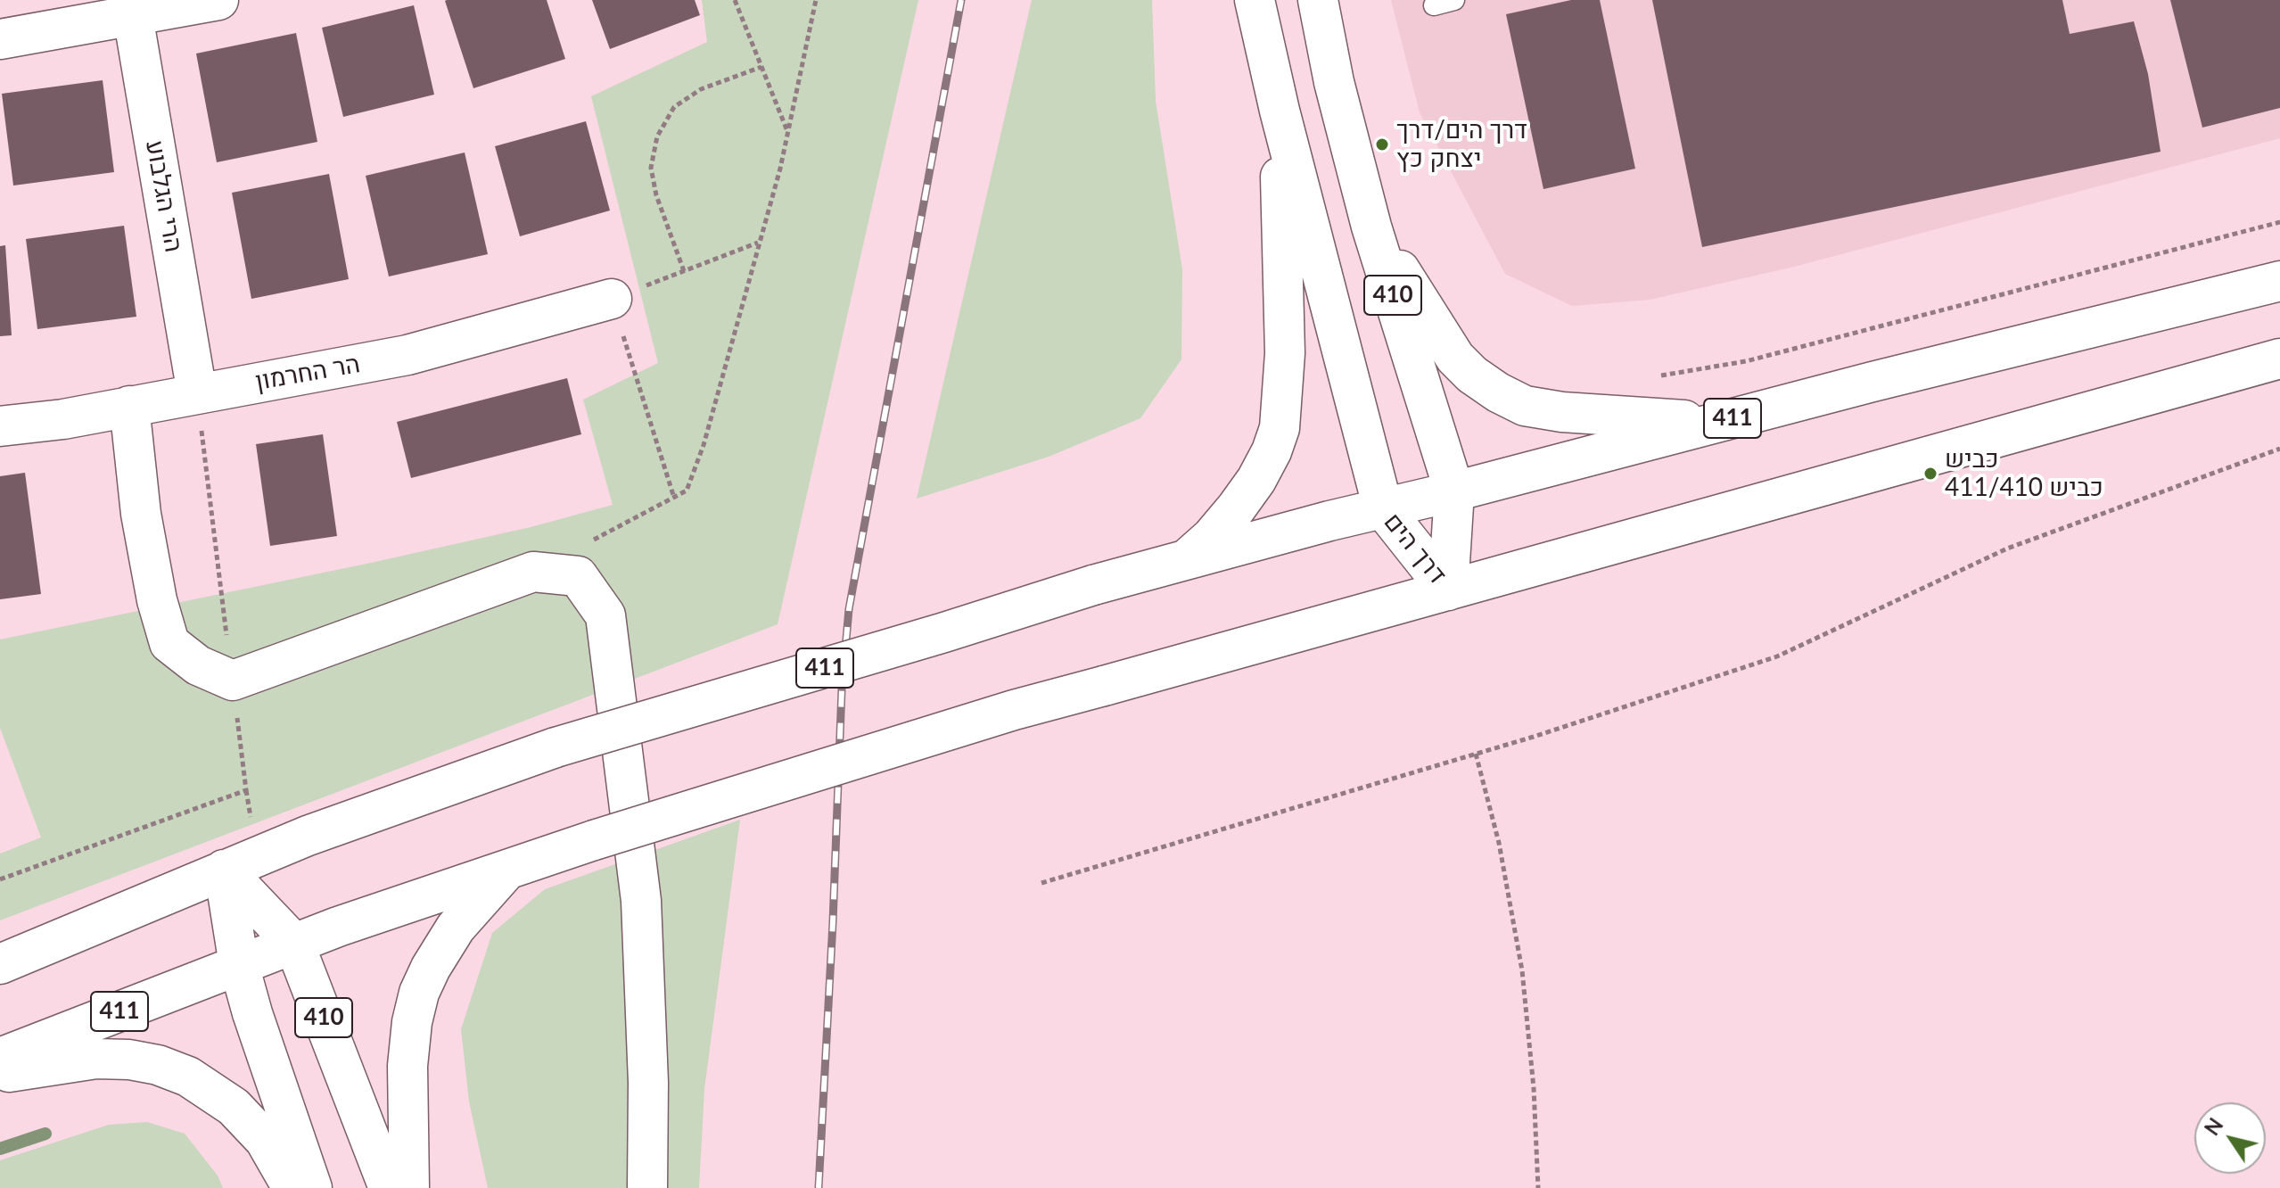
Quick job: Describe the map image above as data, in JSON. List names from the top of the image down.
{
  "streets": {
    "main road": [
      "הרי הגלבוע",
      "410",
      "הר החרמון",
      "411",
      "דרך הים"
    ]
  },
  "crossings": [
    ["הרי הגלבוע", "הר החרמון"],
    ["410", "411"],
    ["411", "דרך הים"]
  ],
  "places": ["דרך הים/דרך יצחק כץ", "כביש 411/כביש 410"],
  "north": "top left"
}
